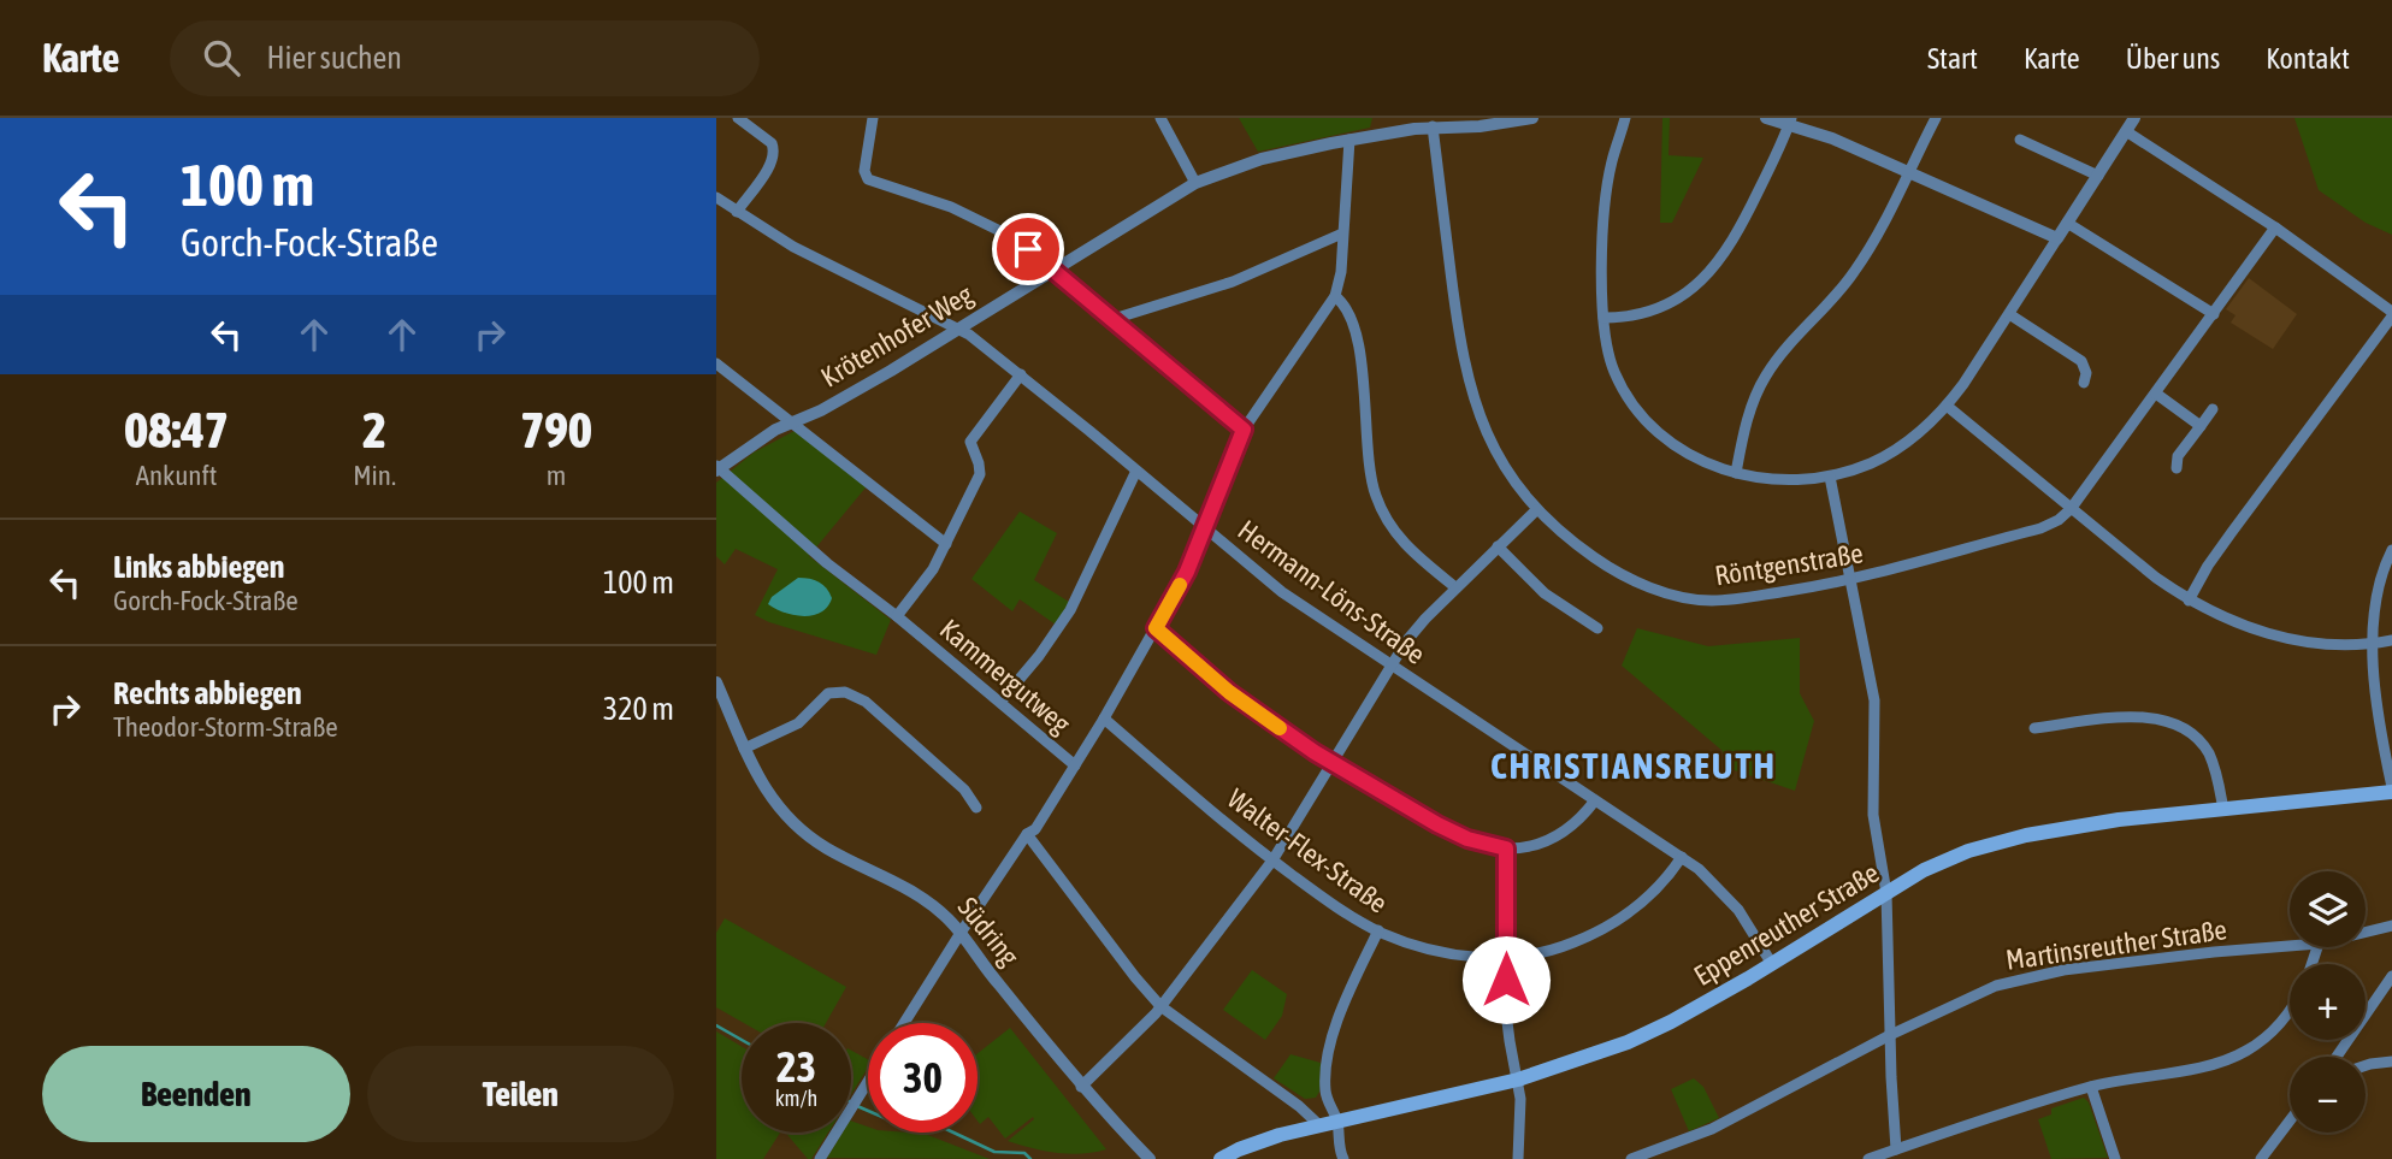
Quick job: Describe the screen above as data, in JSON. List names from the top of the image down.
{
  "streets": {
    "main road": ["Eppenreuther Straße"],
    "street": [
      "Krötenhofer Weg",
      "Röntgenstraße",
      "Hermann-Löns-Straße",
      "Kammergutweg",
      "Walter-Flex-Straße",
      "Südring",
      "Martinsreuther Straße"
    ]
  },
  "crossings": [
    ["Krötenhofer Weg", "Röntgenstraße"],
    ["Krötenhofer Weg", "Hermann-Löns-Straße"],
    ["Krötenhofer Weg", "Kammergutweg"],
    ["Hermann-Löns-Straße", "Walter-Flex-Straße"],
    ["Hermann-Löns-Straße", "Eppenreuther Straße"],
    ["Kammergutweg", "Südring"]
  ],
  "districts": ["CHRISTIANSREUTH"],
  "page": {
    "header": "Karte",
    "search": "Hier suchen",
    "nav": [
      "Start",
      "Karte",
      "Über uns",
      "Kontakt"
    ],
    "turn": ["100 m", "Gorch-Fock-Straße"],
    "eta": [
      "08:47",
      "Ankunft",
      "2",
      "Min.",
      "790",
      "m"
    ],
    "list": [
      {
        "name": "Links abbiegen",
        "note": "Gorch-Fock-Straße",
        "value": "100 m"
      },
      {
        "name": "Rechts abbiegen",
        "note": "Theodor-Storm-Straße",
        "value": "320 m"
      }
    ],
    "map_buttons": ["+", "−"],
    "speed": "23 km/h",
    "limit": "30",
    "buttons": ["Beenden", "Teilen"]
  }
}
